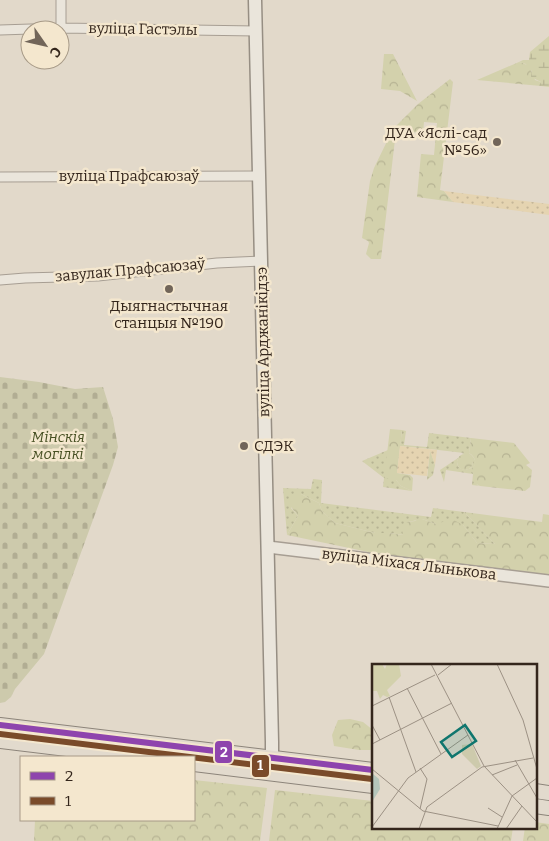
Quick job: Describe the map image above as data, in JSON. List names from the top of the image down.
{
  "streets": {
    "main road": ["вуліца Арджанікідзэ"],
    "street": [
      "вуліца Гастэлы",
      "вуліца Прафсаюзаў",
      "завулак Прафсаюзаў",
      "вуліца Міхася Лынькова"
    ]
  },
  "crossings": [
    ["вуліца Гастэлы", "вуліца Арджанікідзэ"],
    ["вуліца Прафсаюзаў", "вуліца Арджанікідзэ"],
    ["завулак Прафсаюзаў", "вуліца Арджанікідзэ"],
    ["вуліца Арджанікідзэ", "вуліца Міхася Лынькова"]
  ],
  "parks": ["Мінскія могілкі"],
  "places": ["ДУА «Яслі-сад №56»", "Дыягнастычная станцыя №190", "СДЭК"],
  "lines": ["transit line 2", "transit line 1"],
  "legend": ["2", "1"],
  "north": "bottom right"
}
